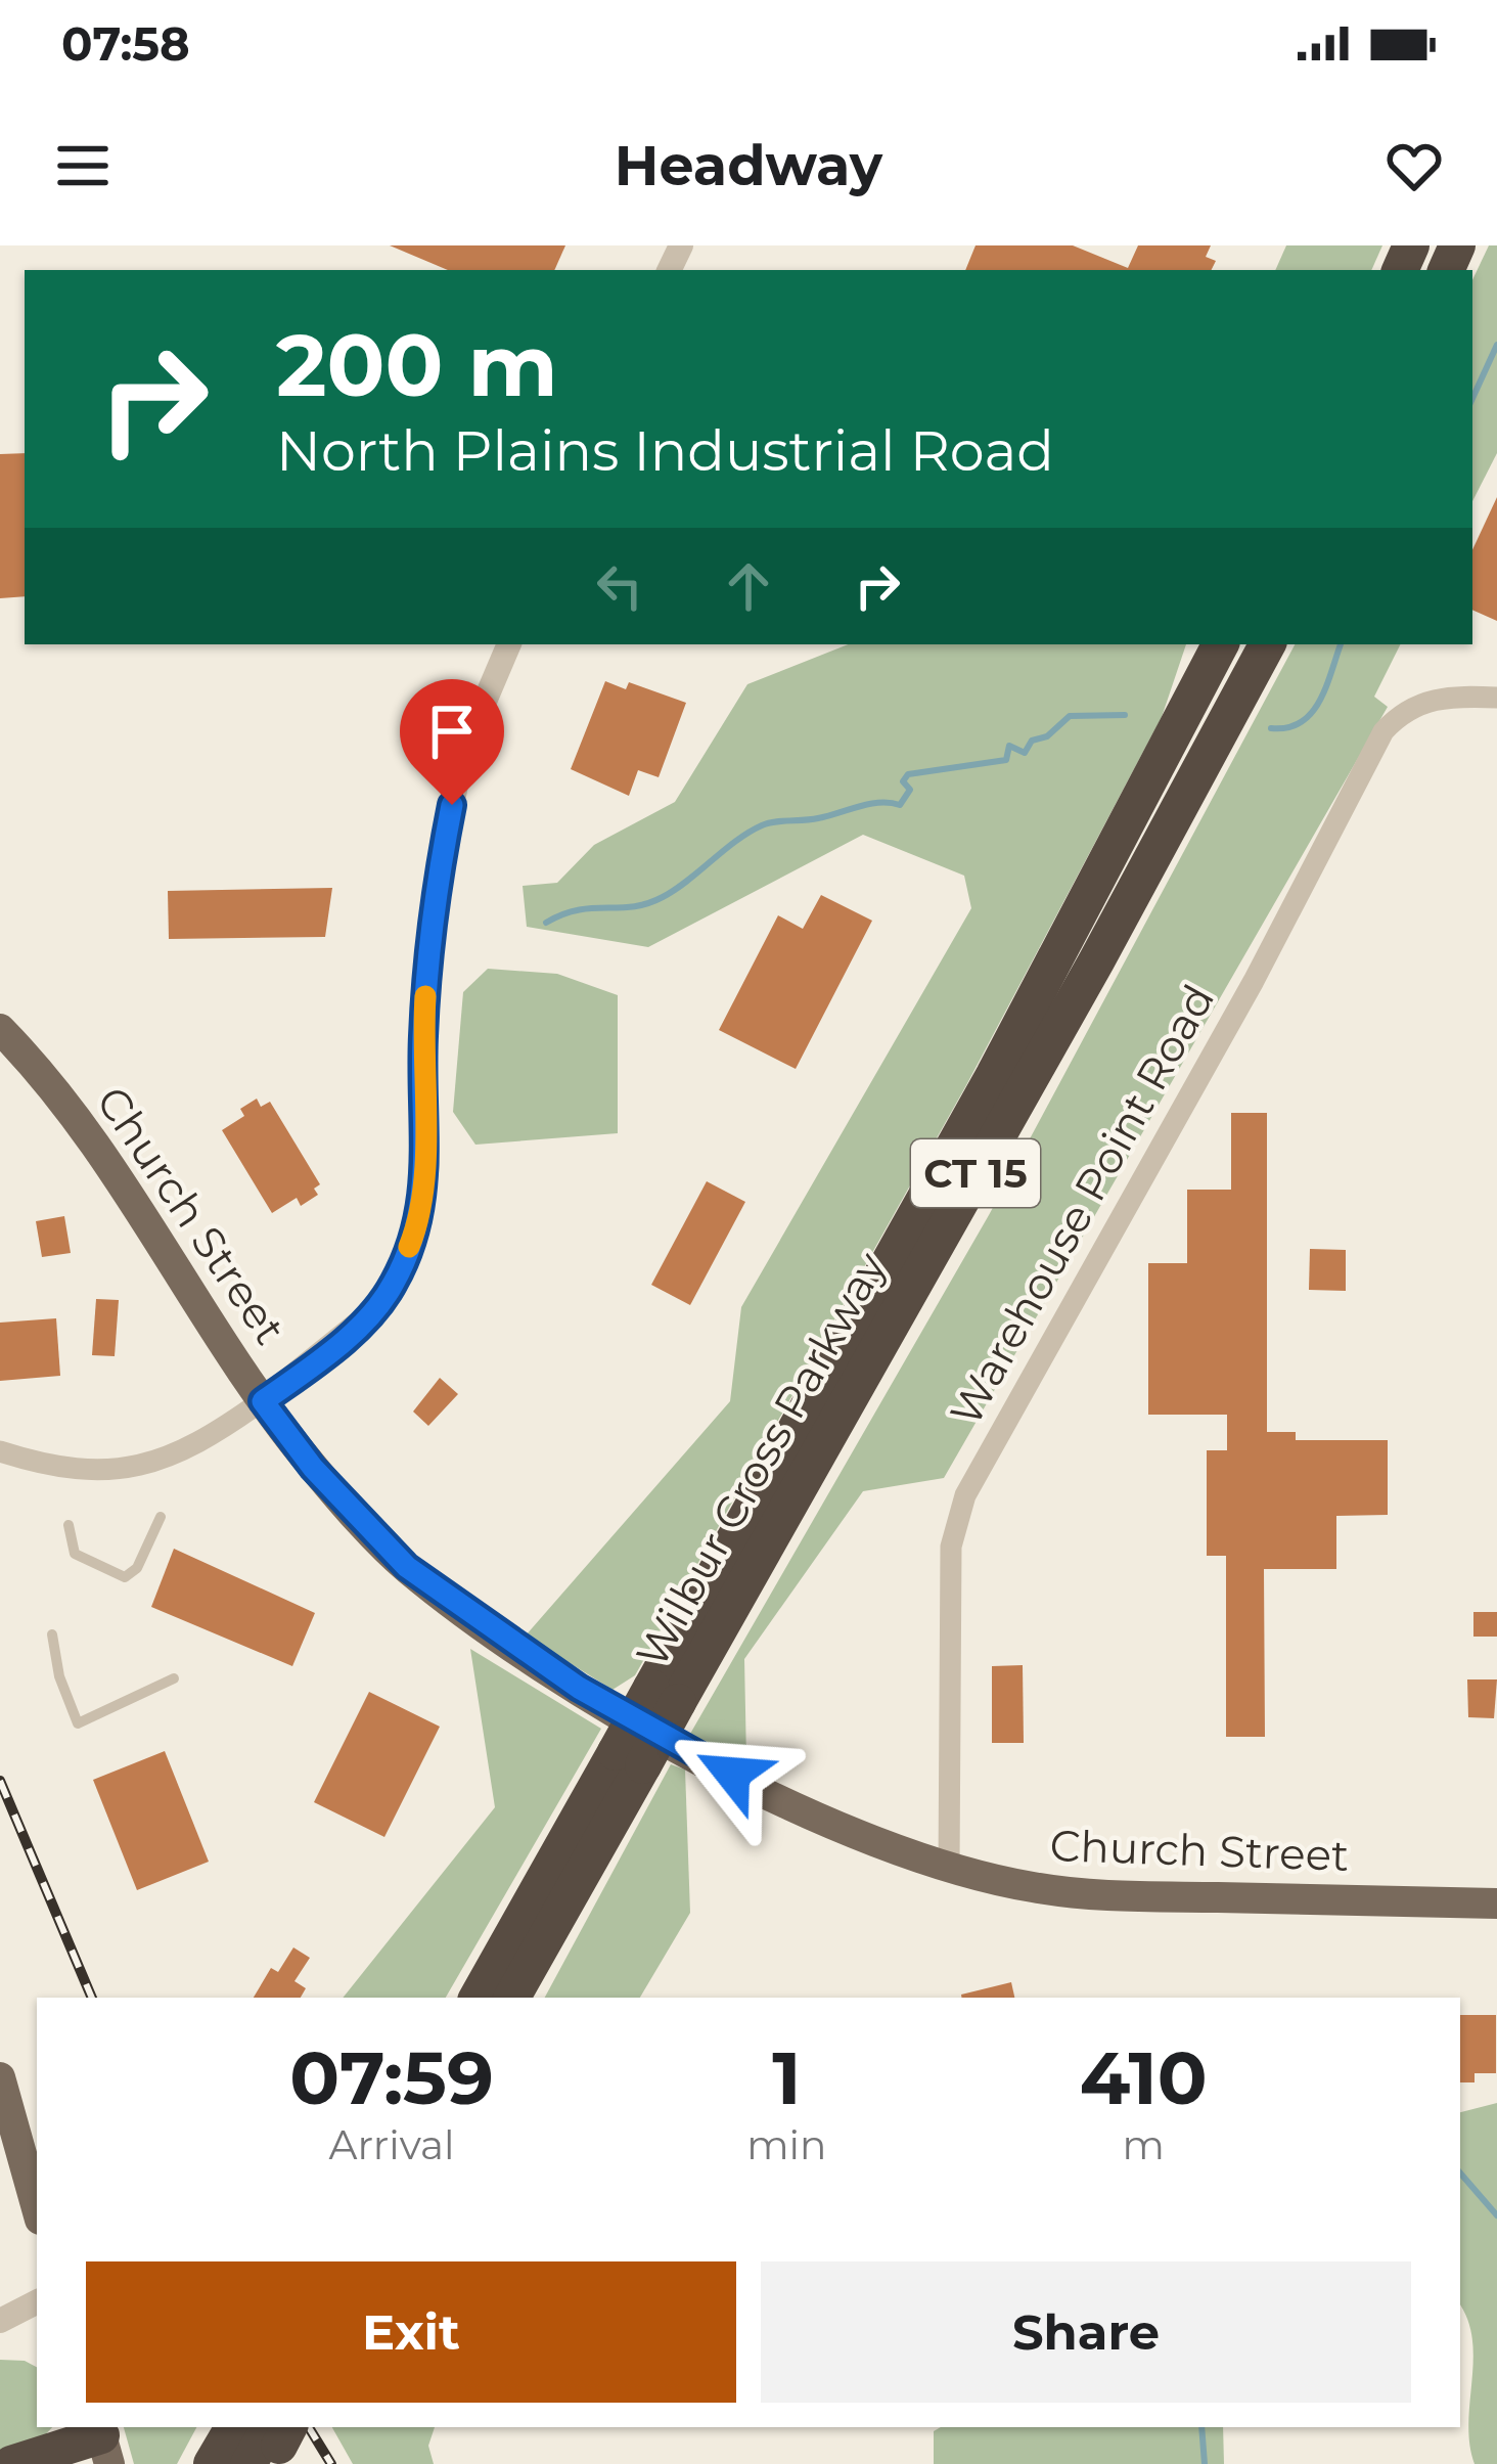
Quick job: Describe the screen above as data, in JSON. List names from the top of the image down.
{
  "streets": {
    "highway": ["CT 15", "Wilbur Cross Parkway"],
    "main road": ["Church Street"],
    "street": ["Warehouse Point Road"]
  },
  "crossings": [
    ["Warehouse Point Road", "Church Street"]
  ],
  "page": {
    "status": "07:58",
    "header": "Headway",
    "turn": ["200 m", "North Plains Industrial Road"],
    "eta": [
      "07:59",
      "Arrival",
      "1",
      "min",
      "410",
      "m"
    ],
    "buttons": ["Exit", "Share"]
  }
}
